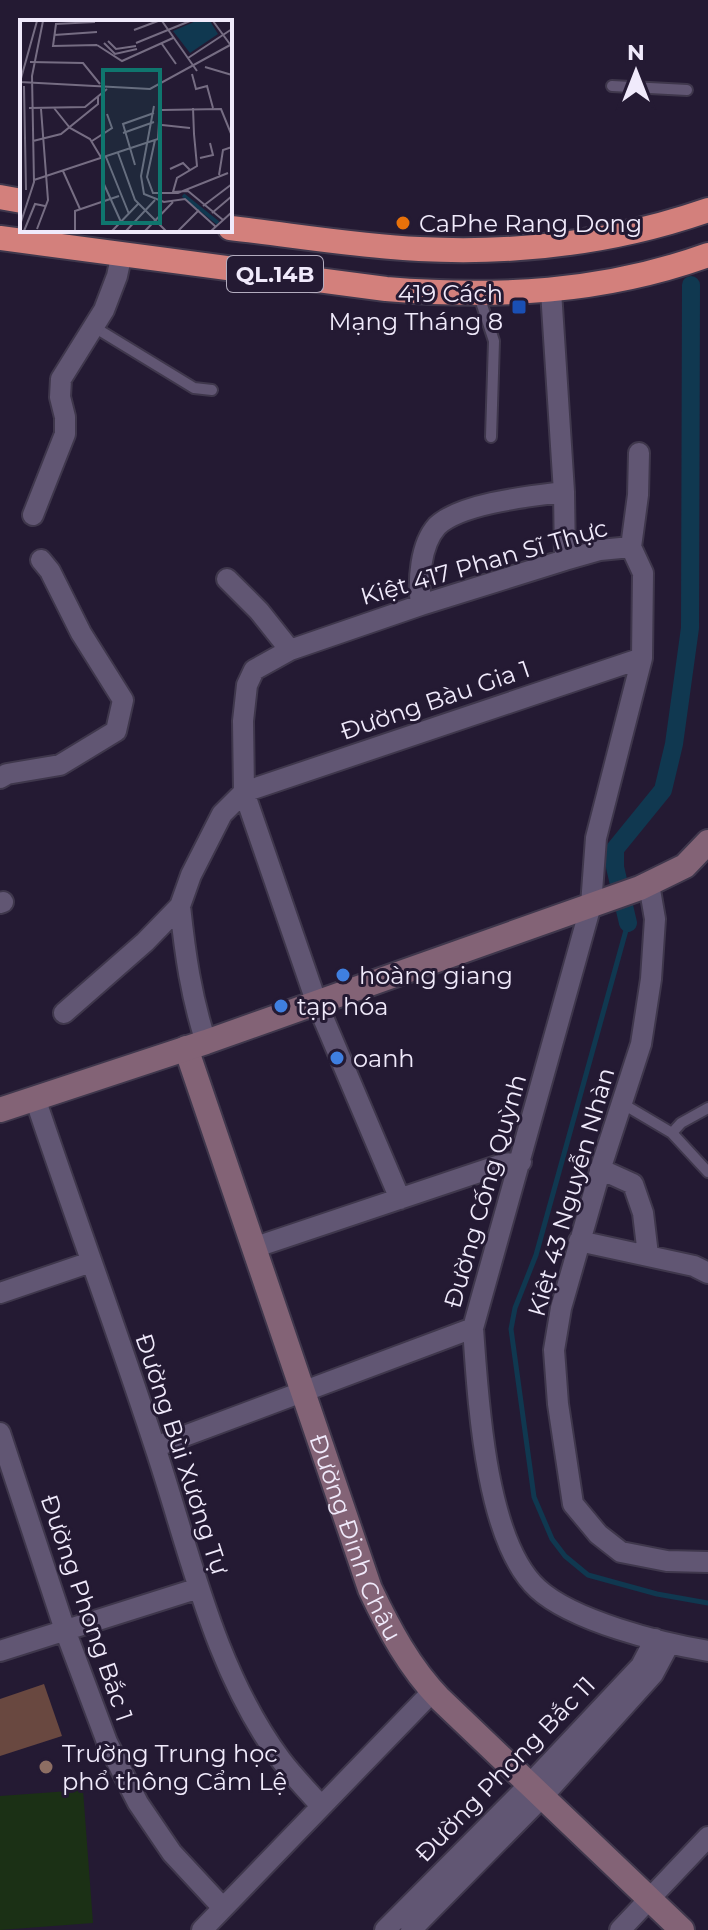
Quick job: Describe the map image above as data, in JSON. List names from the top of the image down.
{
  "streets": {
    "highway": ["QL.14B"],
    "street": [
      "Kiệt 417 Phan Sĩ Thực",
      "Đường Bàu Gia 1",
      "Đường Cống Quỳnh",
      "Kiệt 43 Nguyễn Nhàn",
      "Đường Bùi Xương Tự",
      "Đường Đinh Châu",
      "Đường Phong Bắc 1",
      "Đường Phong Bắc 11"
    ]
  },
  "crossings": [
    ["Kiệt 417 Phan Sĩ Thực", "Đường Bàu Gia 1"],
    ["Kiệt 417 Phan Sĩ Thực", "Đường Cống Quỳnh"],
    ["Đường Cống Quỳnh", "Đường Phong Bắc 11"],
    ["Đường Đinh Châu", "Đường Phong Bắc 11"]
  ],
  "places": {
    "other": [
      "CaPhe Rang Dong",
      "hoàng giang",
      "tạp hóa",
      "oanh",
      "Trường Trung học phổ thông Cẩm Lệ"
    ],
    "transit": ["419 Cách Mạng Tháng 8"]
  },
  "north": "top"
}
